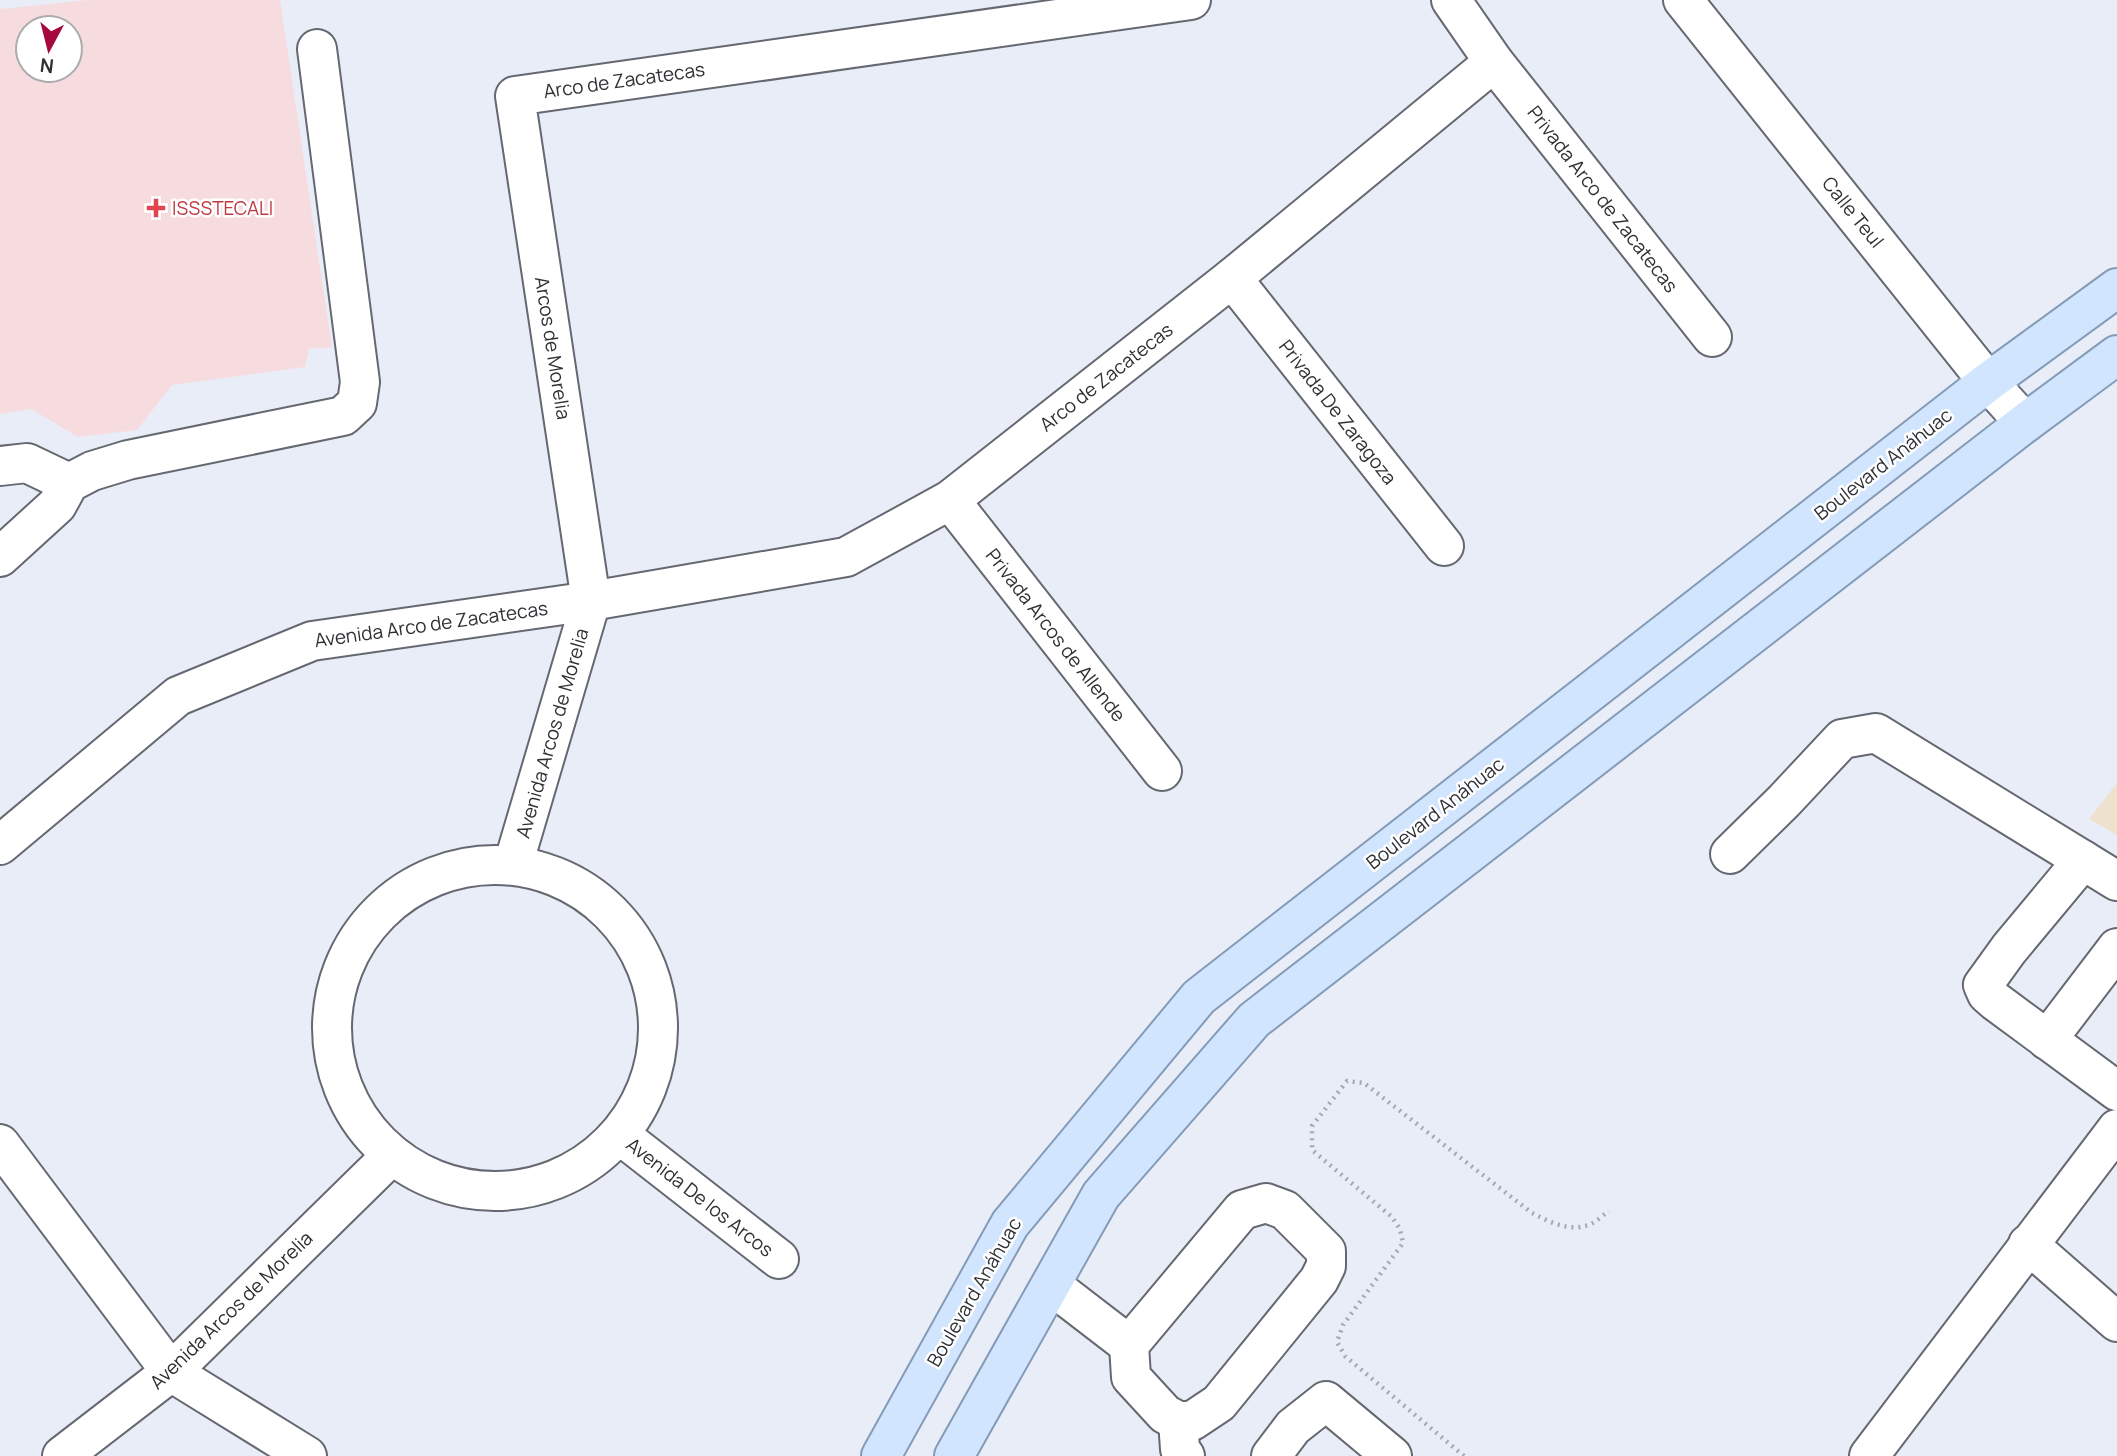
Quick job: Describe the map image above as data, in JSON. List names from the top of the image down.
{
  "streets": {
    "main road": ["Boulevard Anáhuac"],
    "street": [
      "Arco de Zacatecas",
      "Privada Arco de Zacatecas",
      "Calle Teul",
      "Arcos de Morelia",
      "Privada De Zaragoza",
      "Avenida Arco de Zacatecas",
      "Privada Arcos de Allende",
      "Avenida Arcos de Morelia",
      "Avenida De los Arcos"
    ]
  },
  "crossings": [
    ["Arco de Zacatecas", "Privada Arco de Zacatecas"],
    ["Arco de Zacatecas", "Arcos de Morelia"],
    ["Arco de Zacatecas", "Privada De Zaragoza"],
    ["Arco de Zacatecas", "Avenida Arco de Zacatecas"],
    ["Arco de Zacatecas", "Privada Arcos de Allende"],
    ["Arco de Zacatecas", "Avenida Arcos de Morelia"],
    ["Calle Teul", "Boulevard Anáhuac"],
    ["Arcos de Morelia", "Avenida Arco de Zacatecas"],
    ["Arcos de Morelia", "Avenida Arcos de Morelia"],
    ["Avenida Arco de Zacatecas", "Avenida Arcos de Morelia"]
  ],
  "places": {
    "health": ["ISSSTECALI"]
  },
  "north": "bottom"
}
